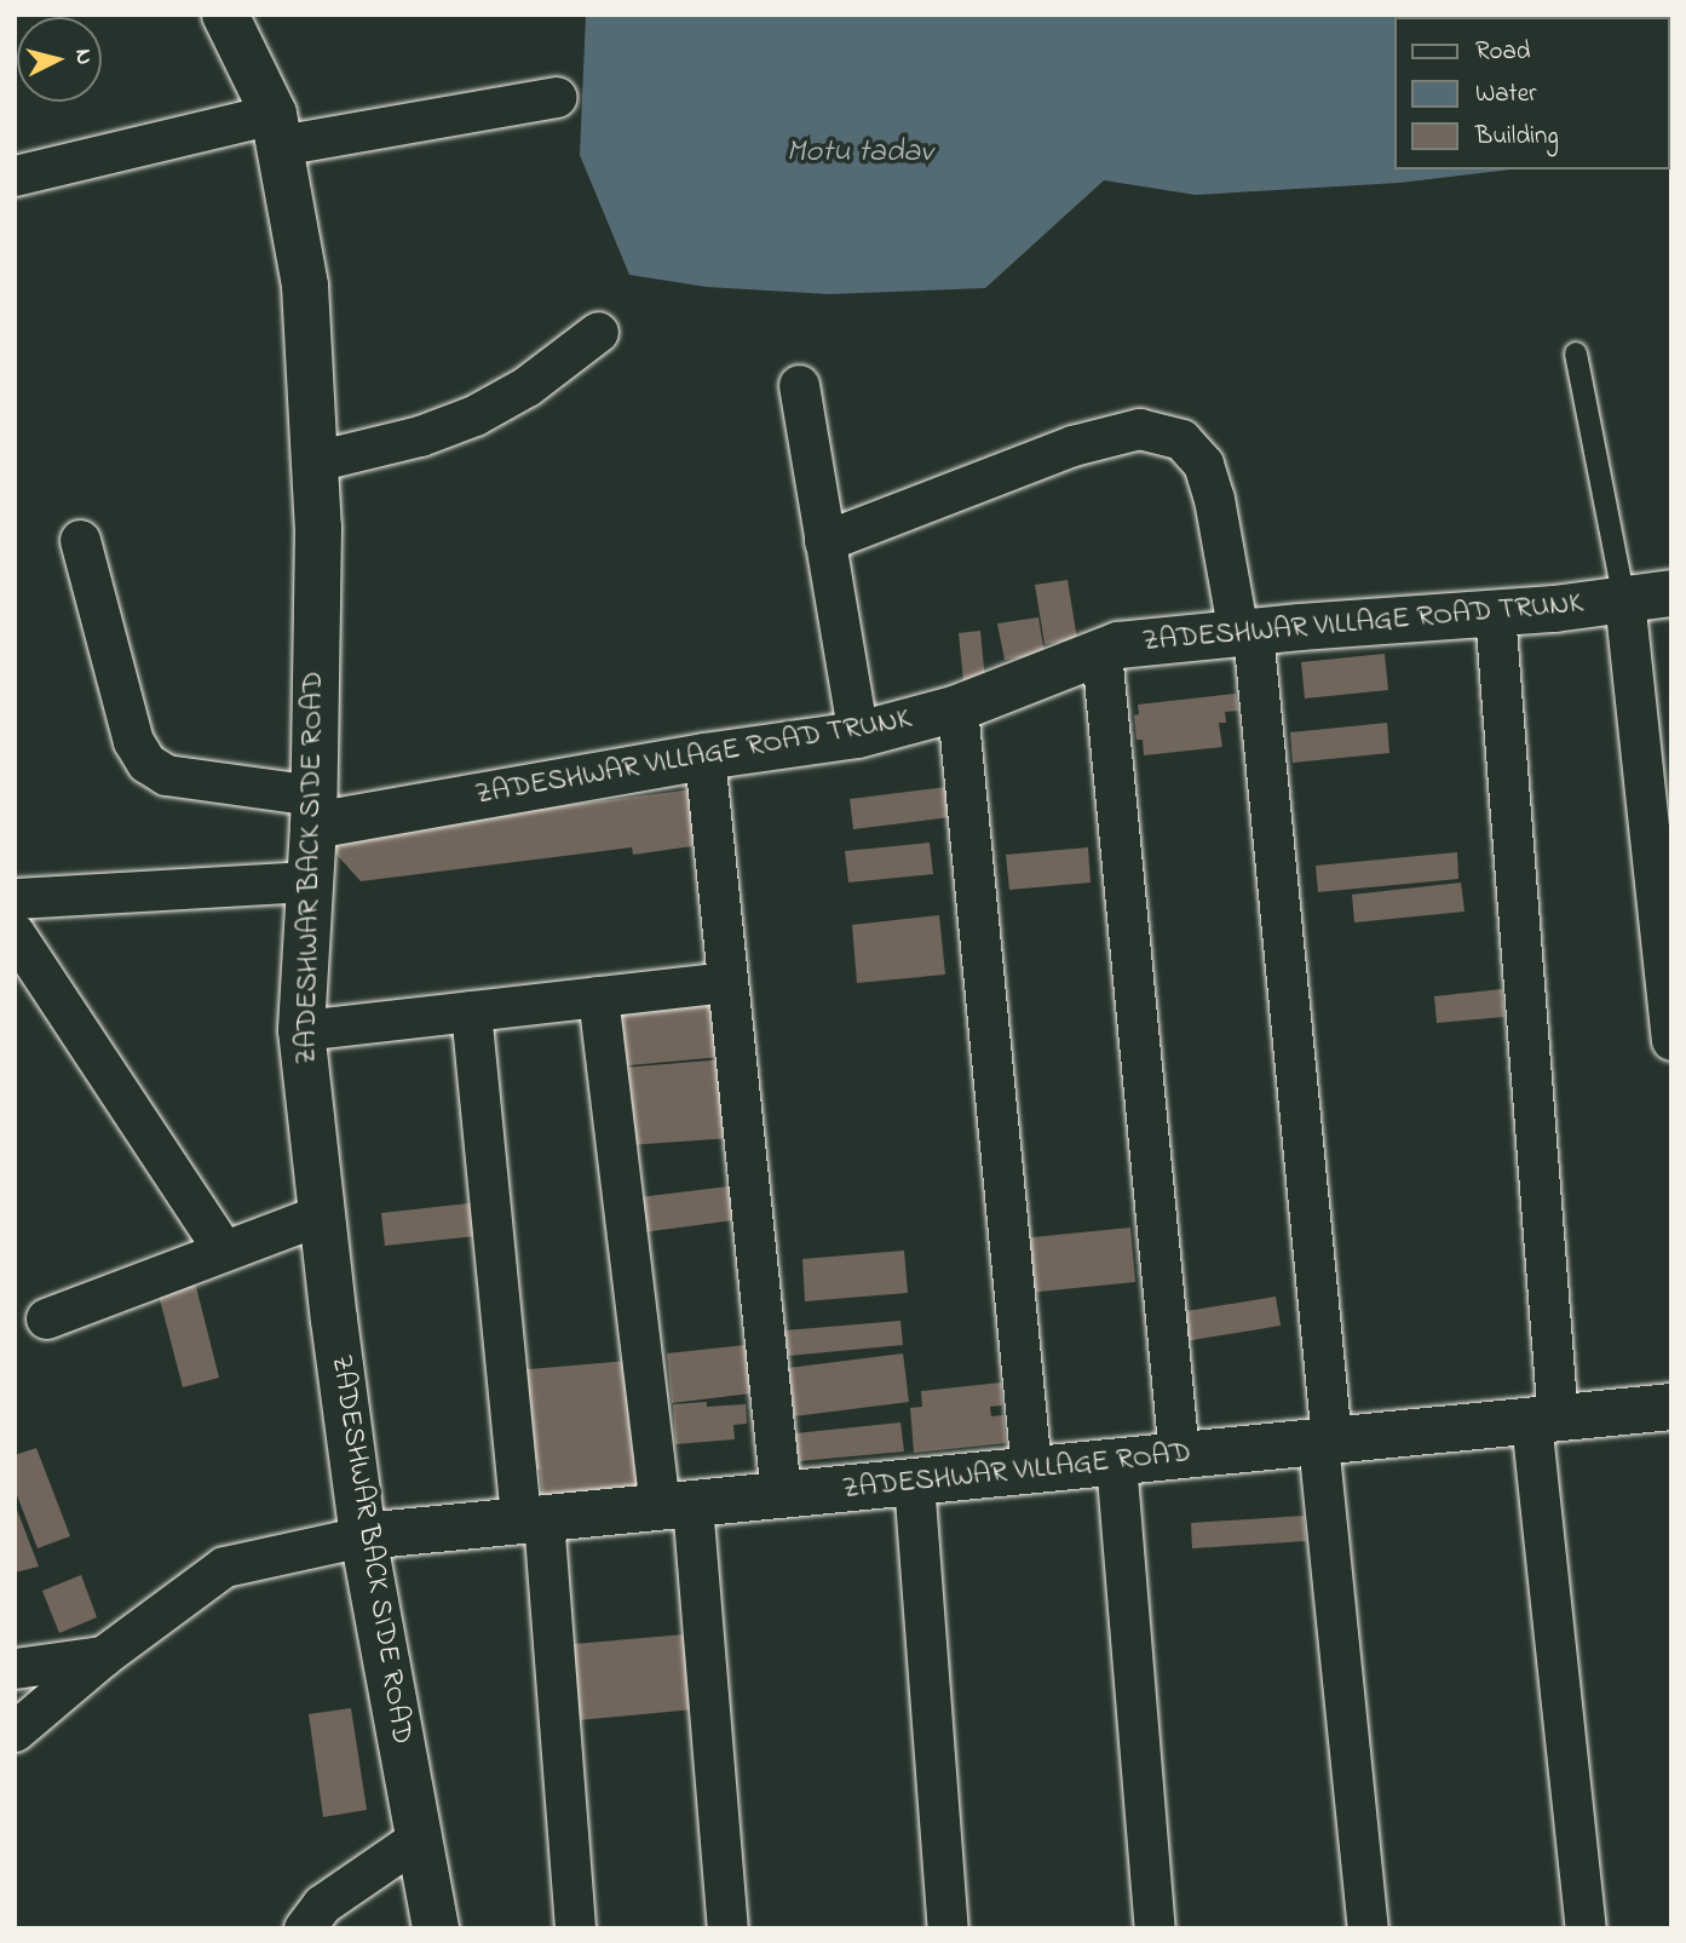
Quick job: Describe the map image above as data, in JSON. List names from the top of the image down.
{
  "streets": {
    "street": ["ZADESHWAR VILLAGE ROAD TRUNK", "ZADESHWAR BACK SIDE ROAD", "ZADESHWAR VILLAGE ROAD"]
  },
  "crossings": [
    ["ZADESHWAR VILLAGE ROAD TRUNK", "ZADESHWAR BACK SIDE ROAD"],
    ["ZADESHWAR BACK SIDE ROAD", "ZADESHWAR VILLAGE ROAD"]
  ],
  "water": ["Motu tadav"],
  "legend": ["Road", "Water", "Building"],
  "north": "right"
}
